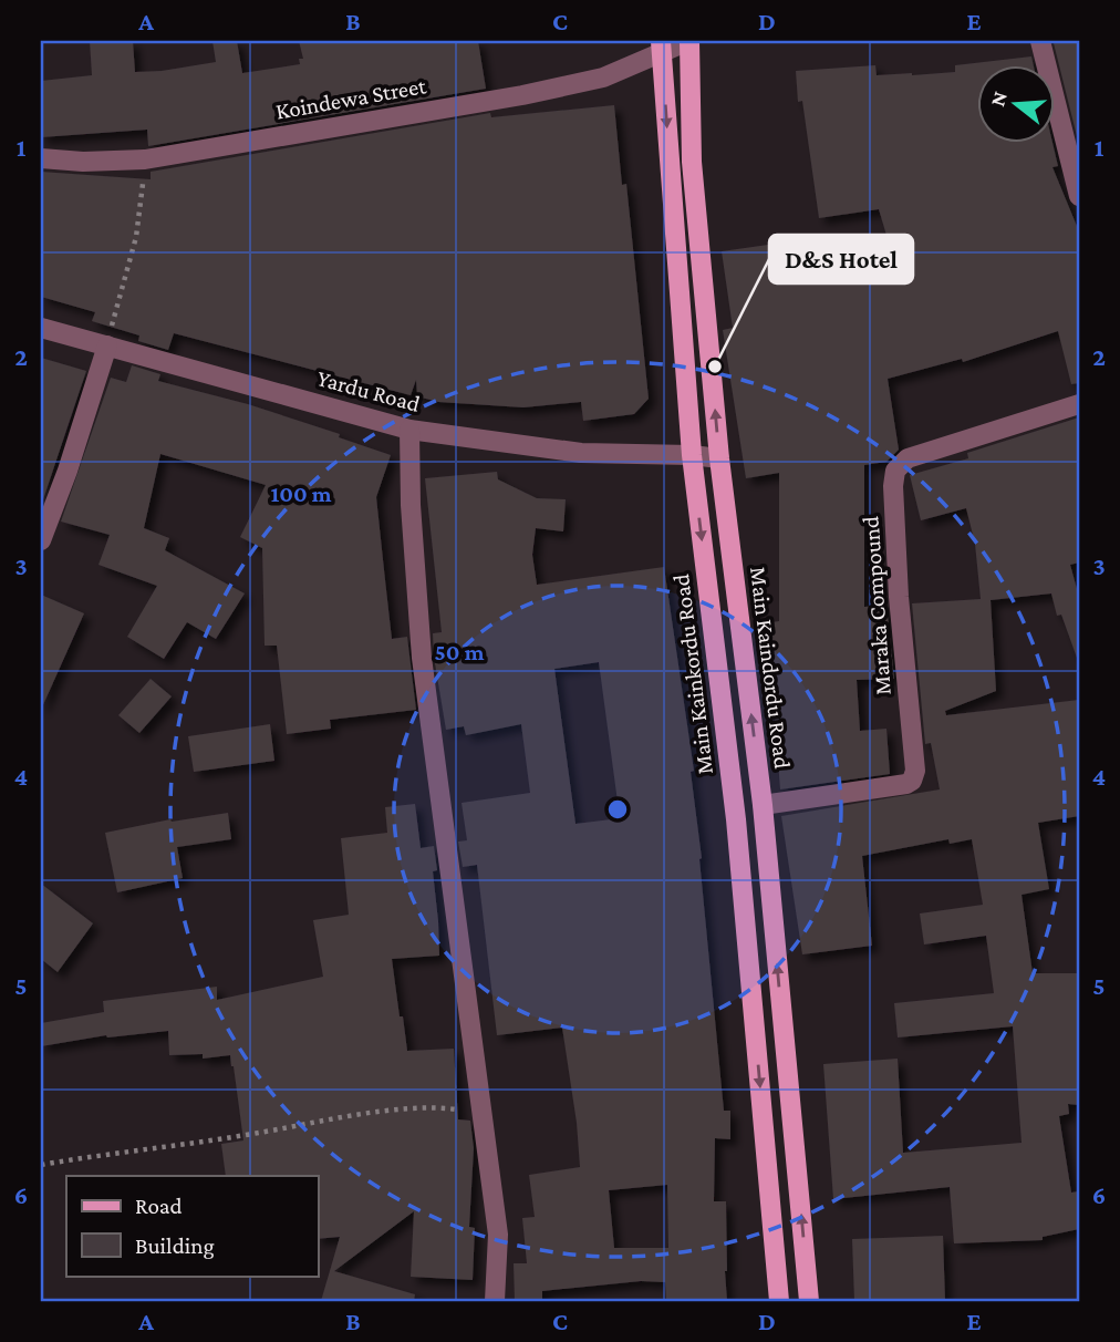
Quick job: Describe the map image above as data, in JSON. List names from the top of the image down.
{
  "streets": {
    "main road": ["Main Kaindordu Road", "Main Kainkordu Road"],
    "street": ["Koindewa Street", "Yardu Road", "Maraka Compound"]
  },
  "crossings": [
    ["Koindewa Street", "Main Kaindordu Road"],
    ["Koindewa Street", "Main Kainkordu Road"],
    ["Yardu Road", "Main Kaindordu Road"],
    ["Yardu Road", "Main Kainkordu Road"],
    ["Maraka Compound", "Main Kaindordu Road"]
  ],
  "one_way": ["Main Kaindordu Road", "Main Kainkordu Road"],
  "places": ["D&S Hotel"],
  "legend": ["Road", "Building"],
  "north": "left",
  "grid": {
    "columns": [
      "A",
      "B",
      "C",
      "D",
      "E"
    ],
    "rows": [
      "1",
      "2",
      "3",
      "4",
      "5",
      "6"
    ]
  },
  "rings": ["100 m", "50 m"]
}
